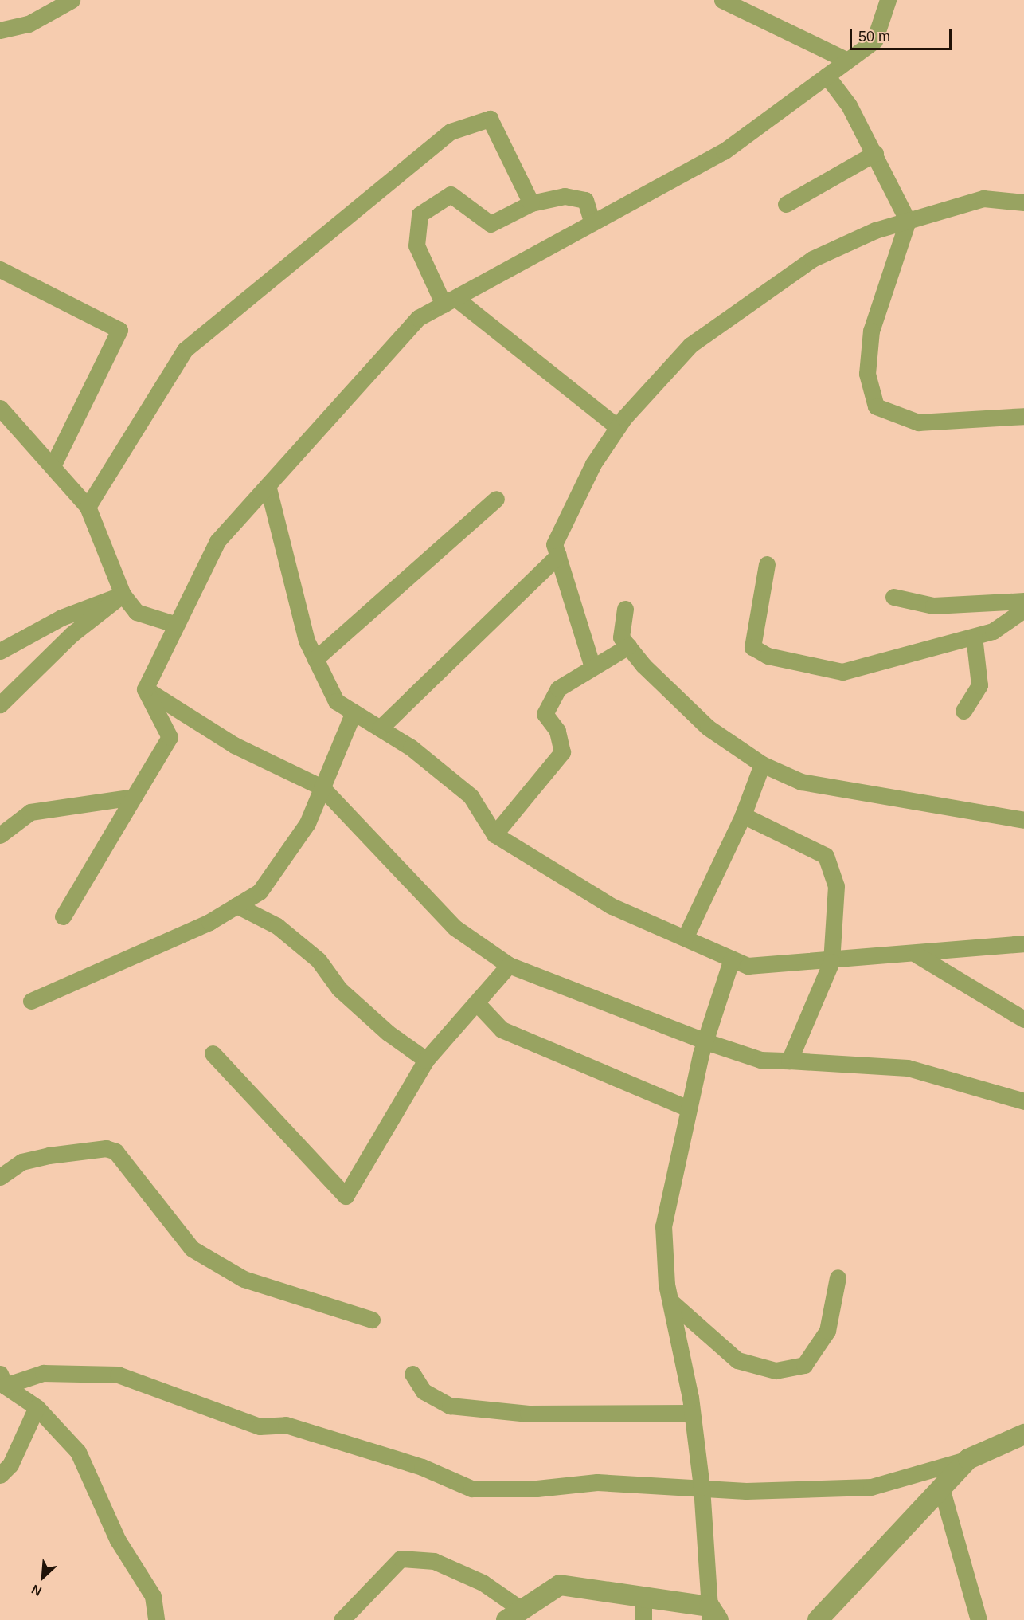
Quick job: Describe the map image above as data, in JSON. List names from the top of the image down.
{
  "scale_bar": "50 m",
  "north": "bottom left"
}
